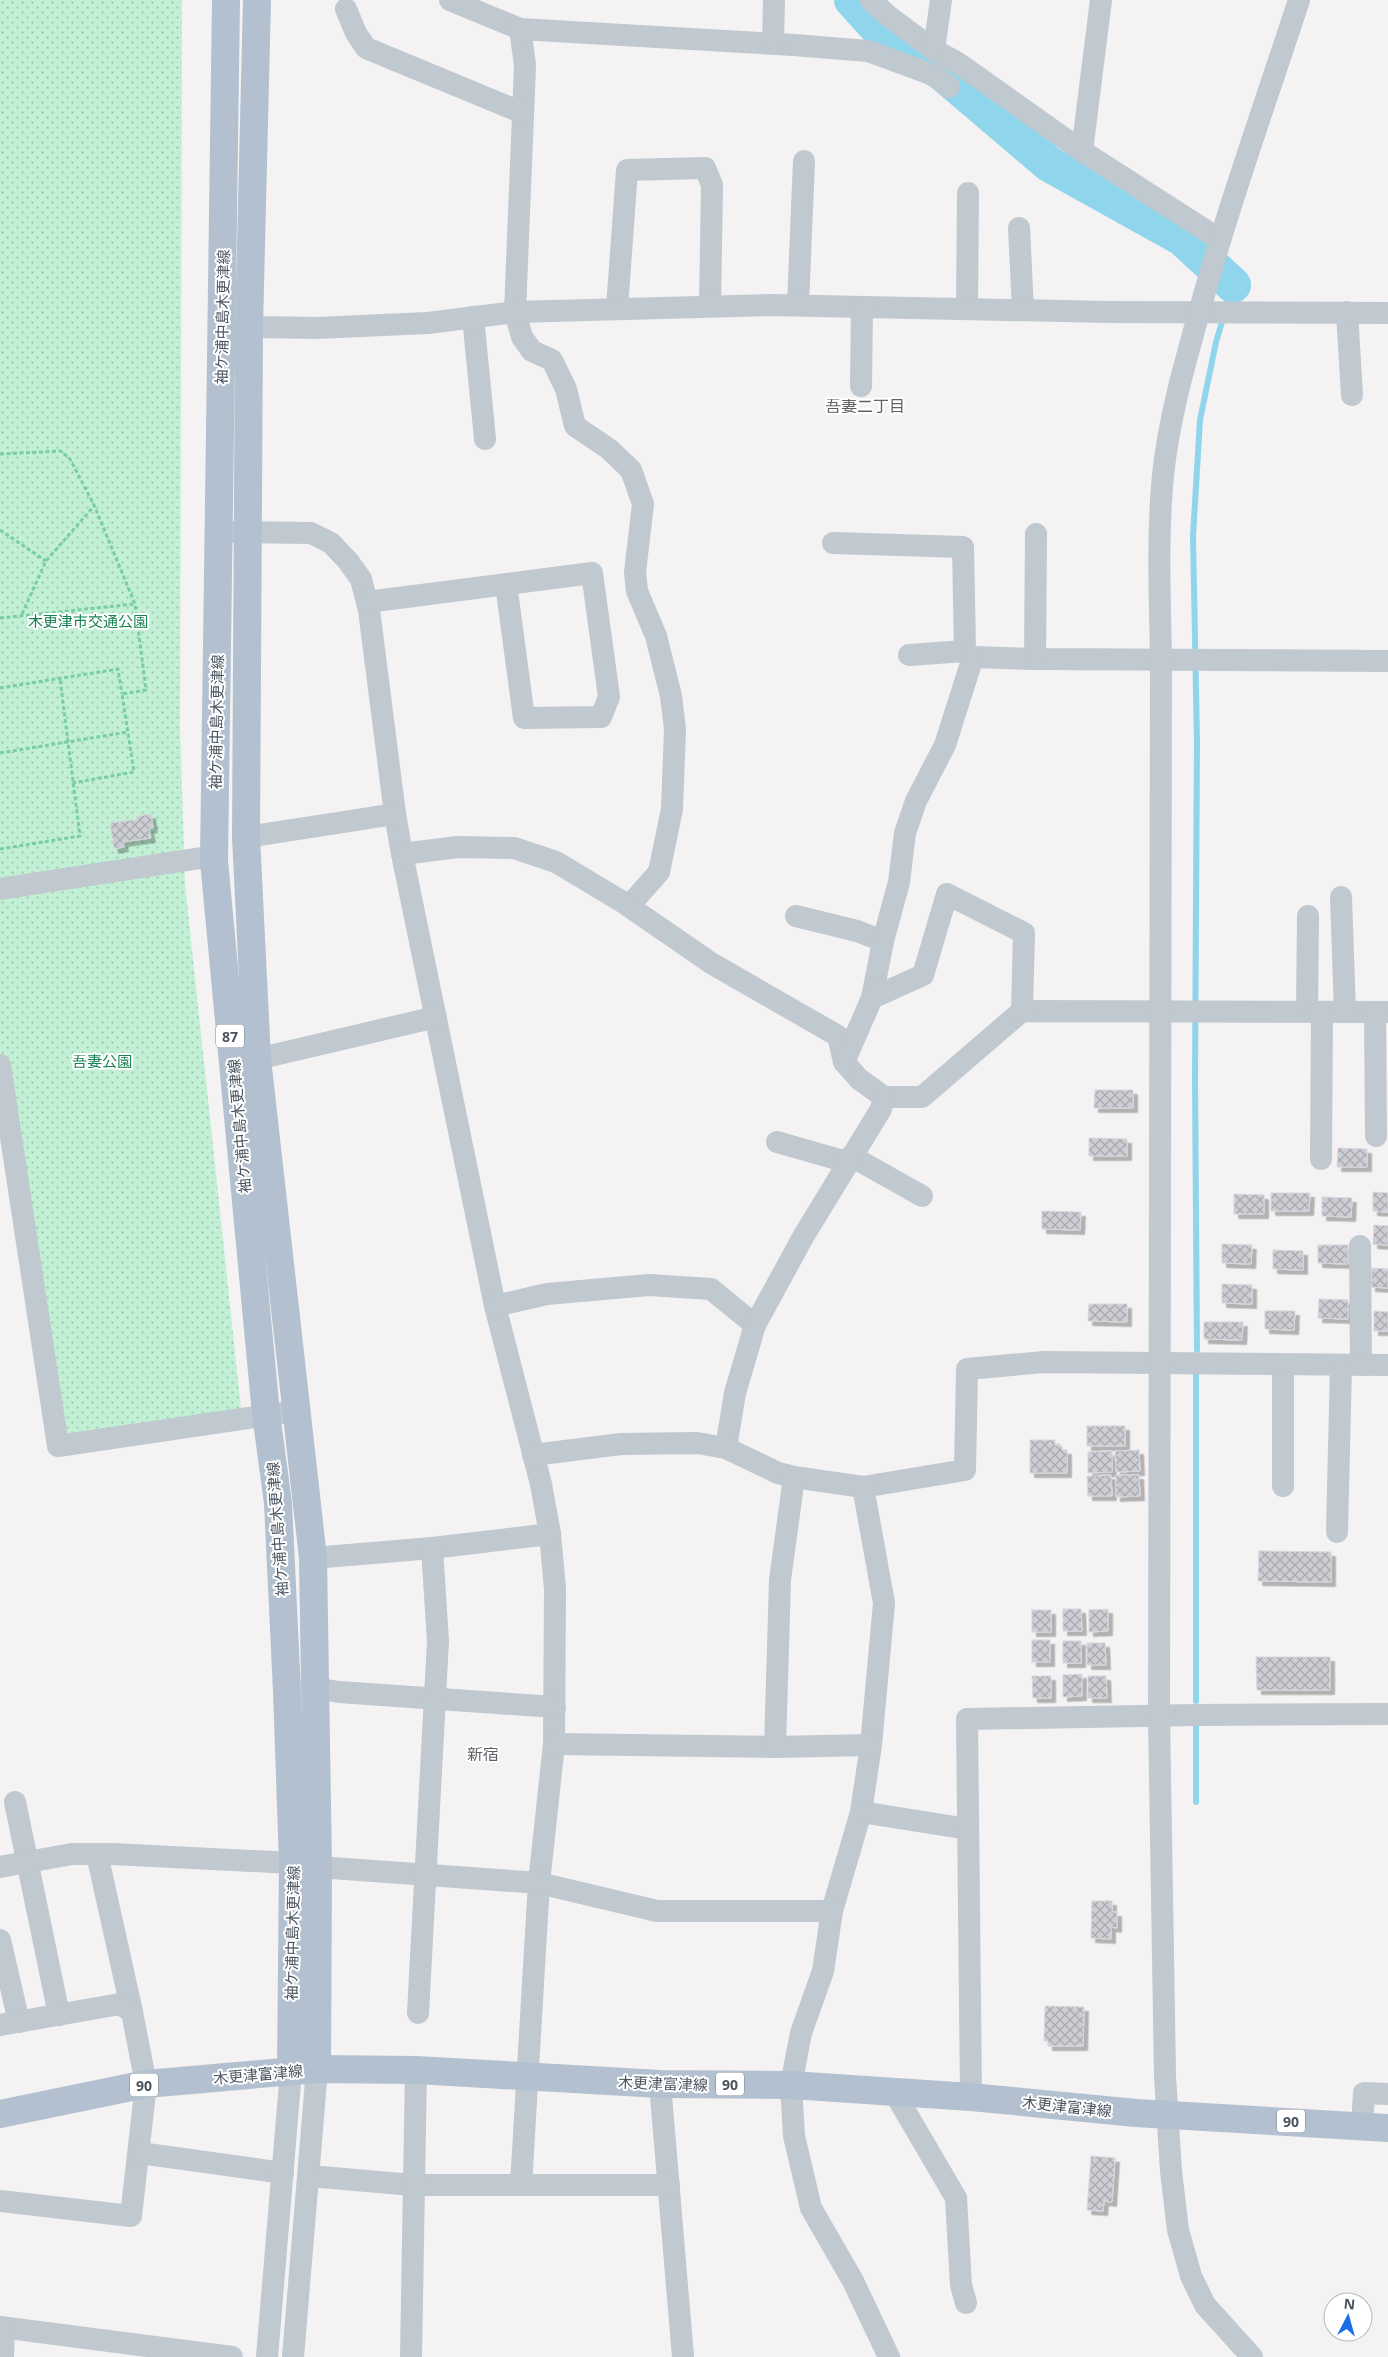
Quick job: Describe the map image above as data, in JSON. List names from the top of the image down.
{
  "streets": {
    "main road": [
      "袖ケ浦中島木更津線",
      "87",
      "木更津富津線",
      "90"
    ]
  },
  "crossings": [
    ["袖ケ浦中島木更津線", "木更津富津線"]
  ],
  "districts": ["吾妻二丁目", "新宿"],
  "parks": ["木更津市交通公園", "吾妻公園"],
  "north": "top"
}
